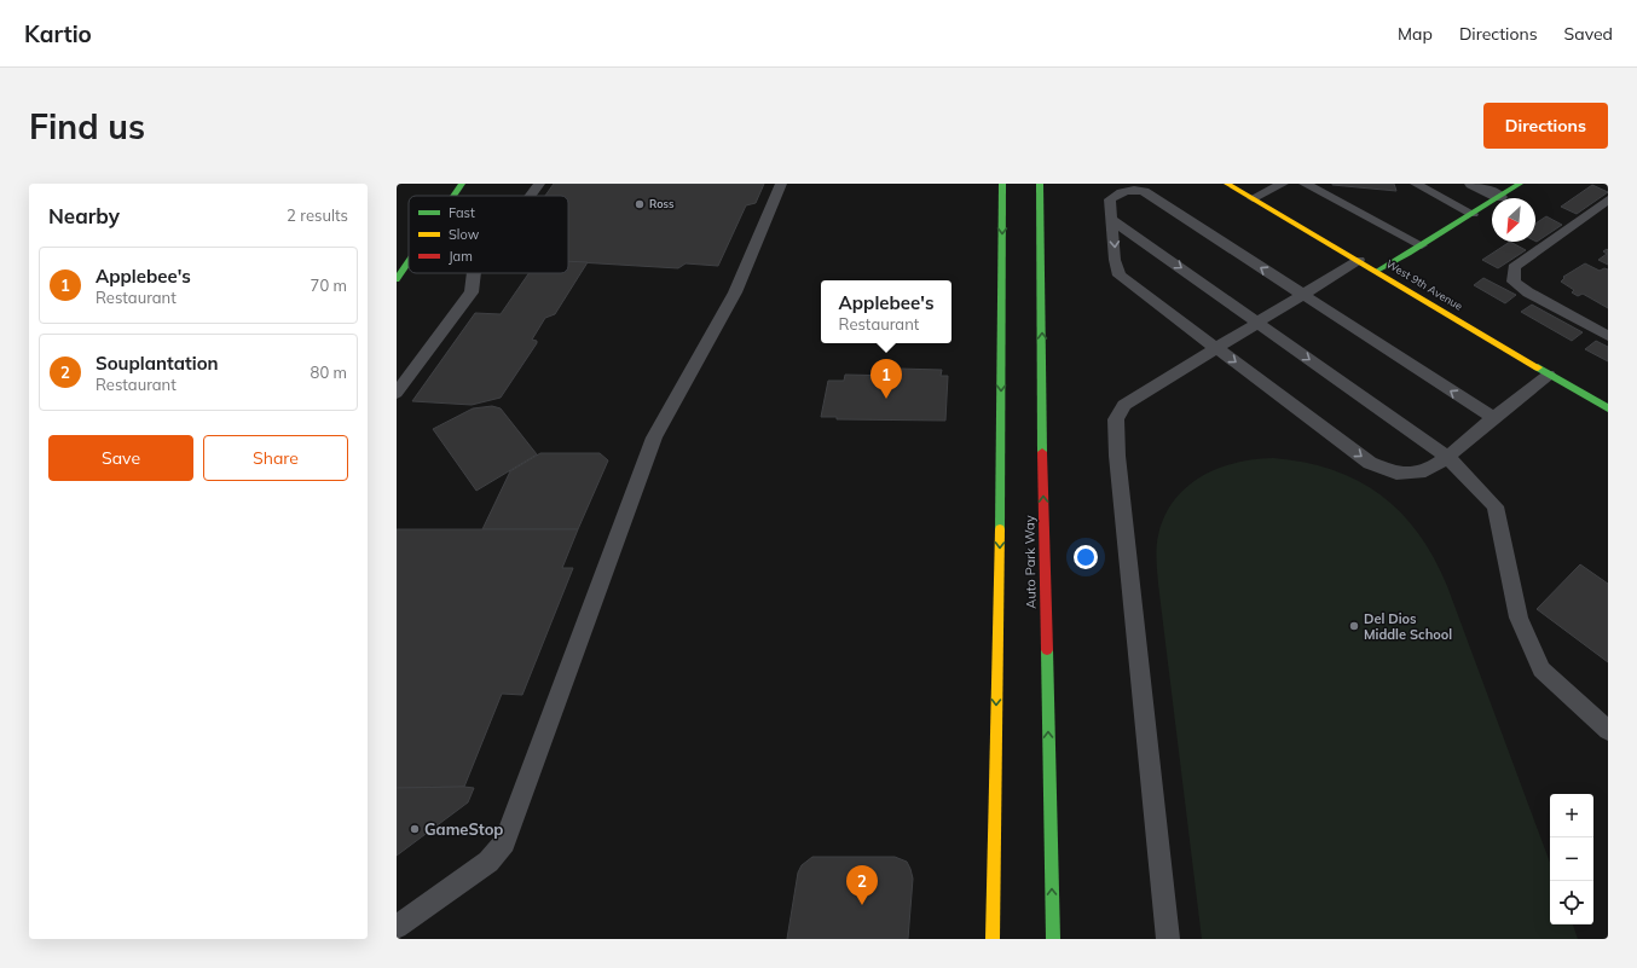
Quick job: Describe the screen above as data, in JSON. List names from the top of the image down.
{
  "streets": {
    "main road": ["West 9th Avenue", "Auto Park Way"]
  },
  "places": ["Ross", "Del Dios Middle School", "GameStop"],
  "legend": ["Fast", "Slow", "Jam"],
  "north": "bottom left",
  "page": {
    "header": "Kartio",
    "nav": ["Map", "Directions", "Saved"],
    "buttons": [
      "Directions",
      ["Save", "Share"]
    ],
    "title": "Find us",
    "heading": ["Nearby", "2 results"],
    "list": [
      {
        "mark": "1",
        "name": "Applebee's",
        "note": "Restaurant",
        "value": "70 m"
      },
      {
        "mark": "2",
        "name": "Souplantation",
        "note": "Restaurant",
        "value": "80 m"
      }
    ],
    "popup": ["Applebee's", "Restaurant"],
    "pins": ["1", "2"],
    "map_buttons": ["+", "−"]
  }
}
